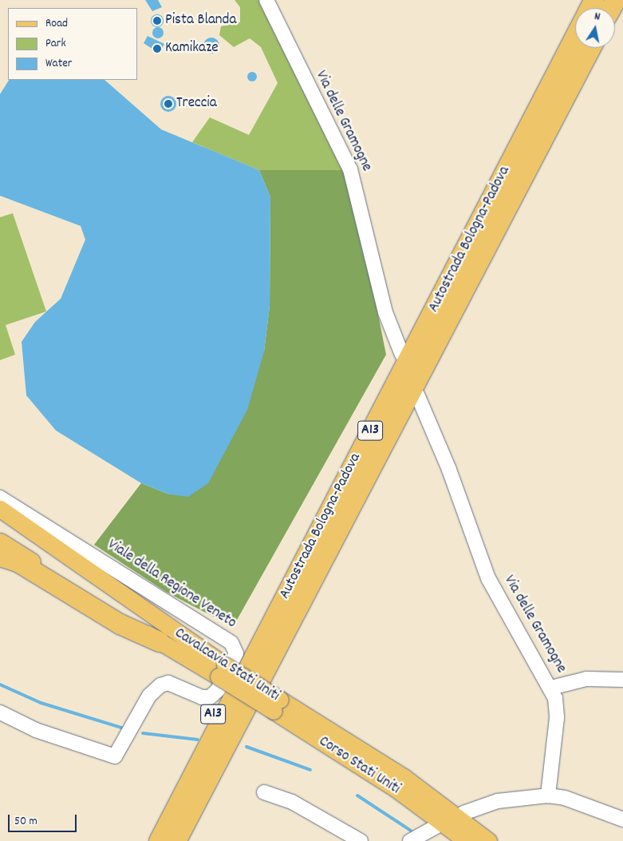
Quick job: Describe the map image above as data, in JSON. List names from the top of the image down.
{
  "streets": {
    "highway": ["Autostrada Bologna-Padova", "A13"],
    "main road": ["Cavalcavia Stati Uniti", "Corso Stati Uniti"],
    "street": ["Via delle Gramogne", "Viale della Regione Veneto"]
  },
  "crossings": [
    ["Autostrada Bologna-Padova", "A13"],
    ["Cavalcavia Stati Uniti", "Corso Stati Uniti"]
  ],
  "places": ["Pista Blanda", "Kamikaze", "Treccia"],
  "legend": ["Road", "Park", "Water"],
  "scale_bar": "50 m",
  "north": "top"
}
